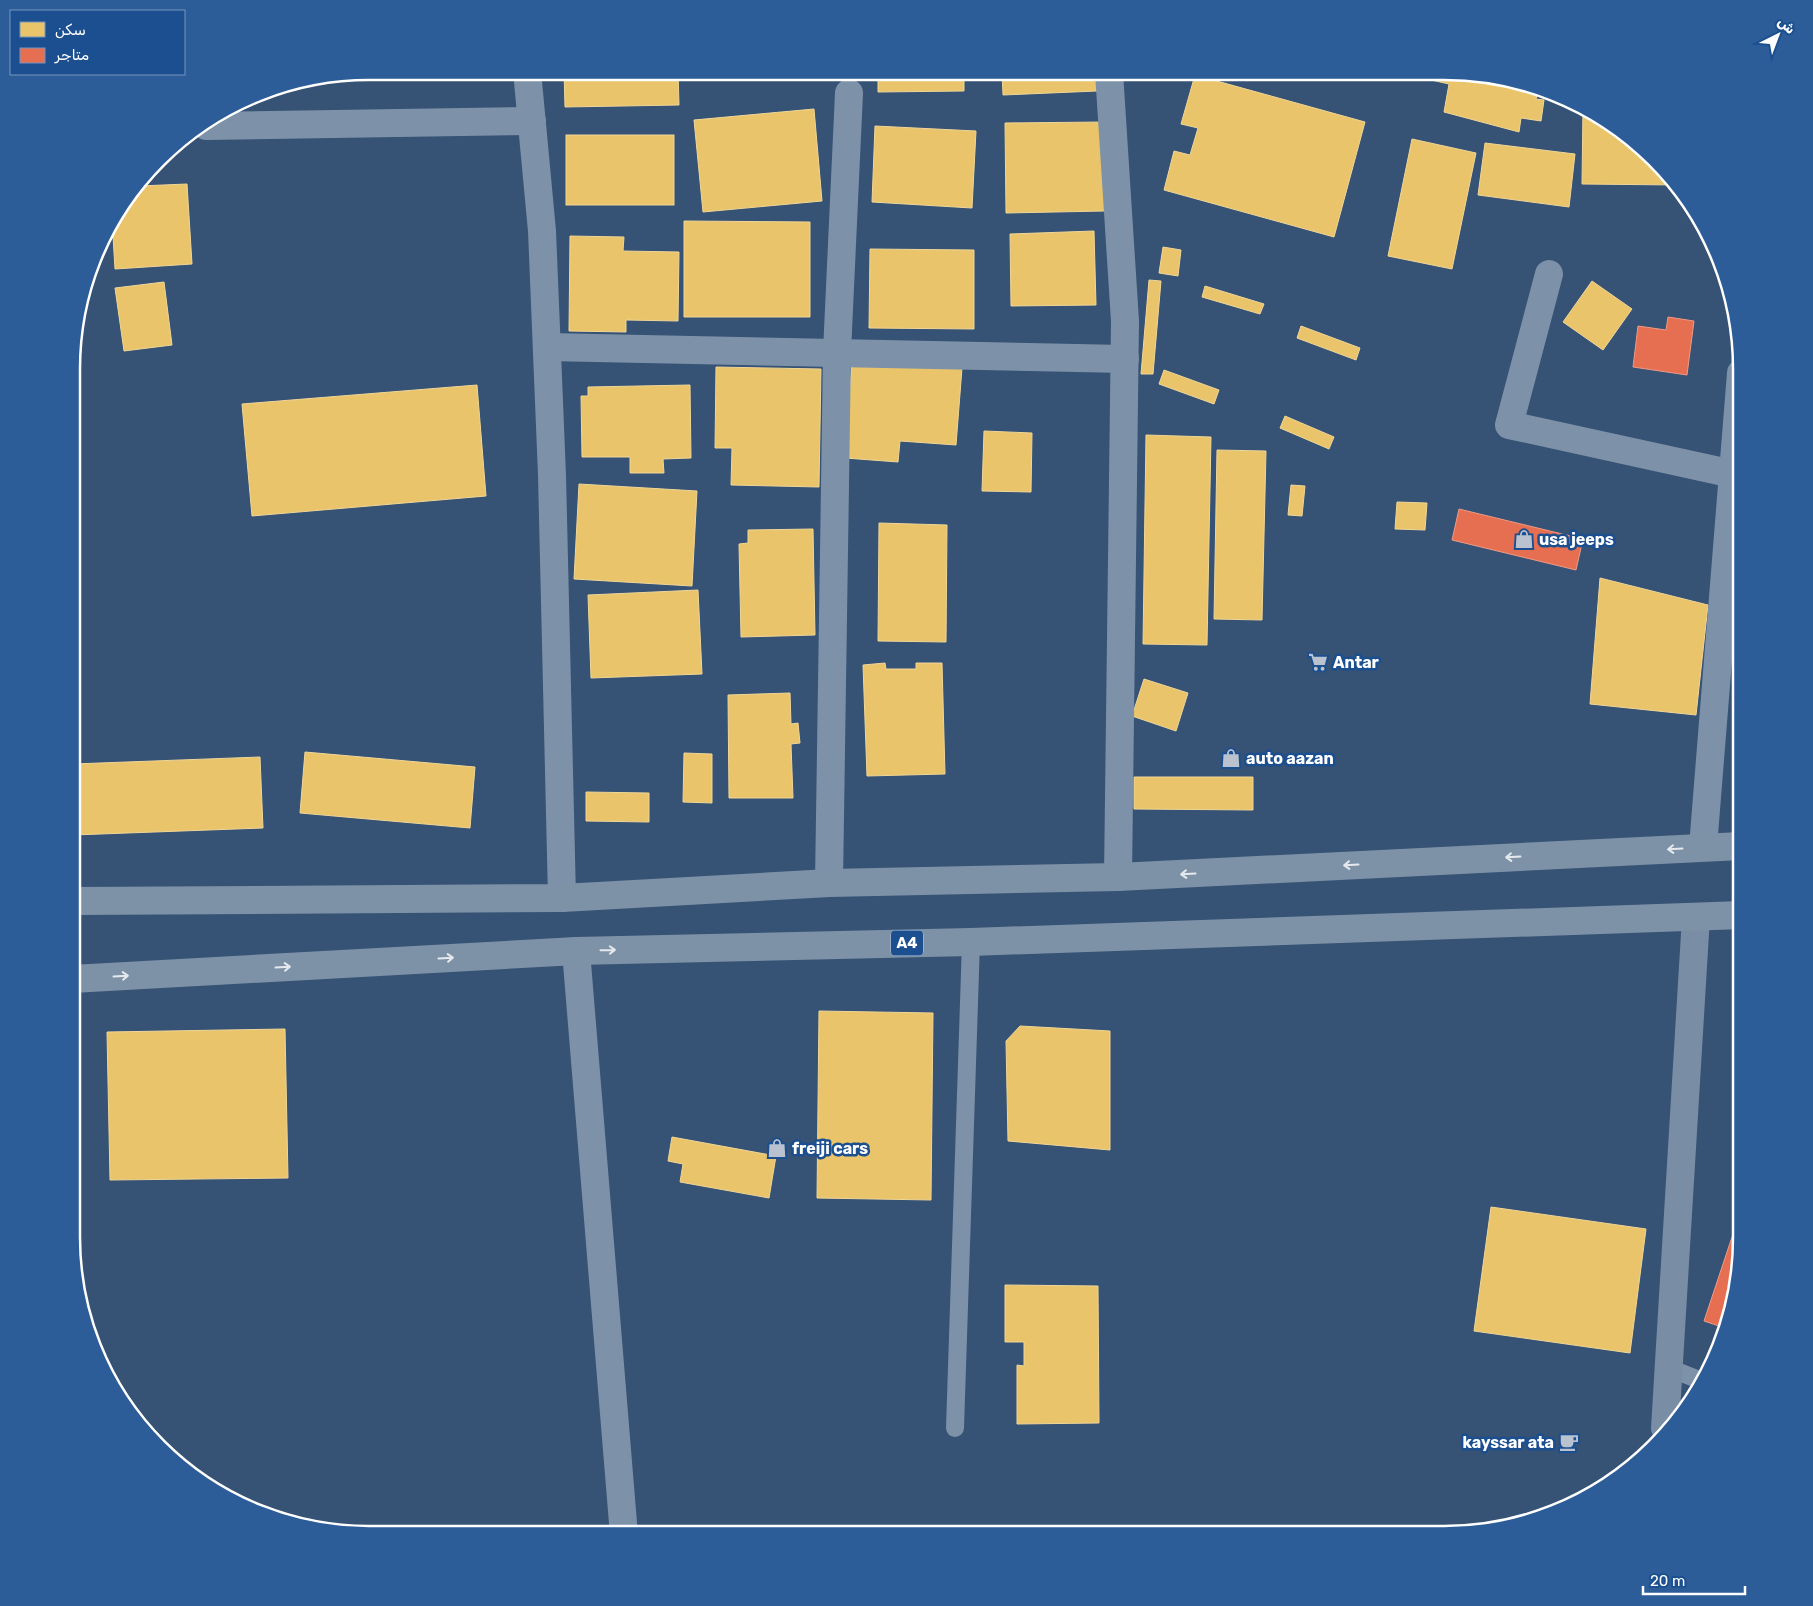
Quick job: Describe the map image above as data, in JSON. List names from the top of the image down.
{
  "streets": {
    "highway": ["A4"]
  },
  "places": {
    "shop": ["usa jeeps", "auto aazan", "freiji cars"],
    "supermarket": ["Antar"],
    "cafe": ["kayssar ata"]
  },
  "legend": ["سكن", "متاجر"],
  "scale_bar": "20 m",
  "north": "top right"
}
